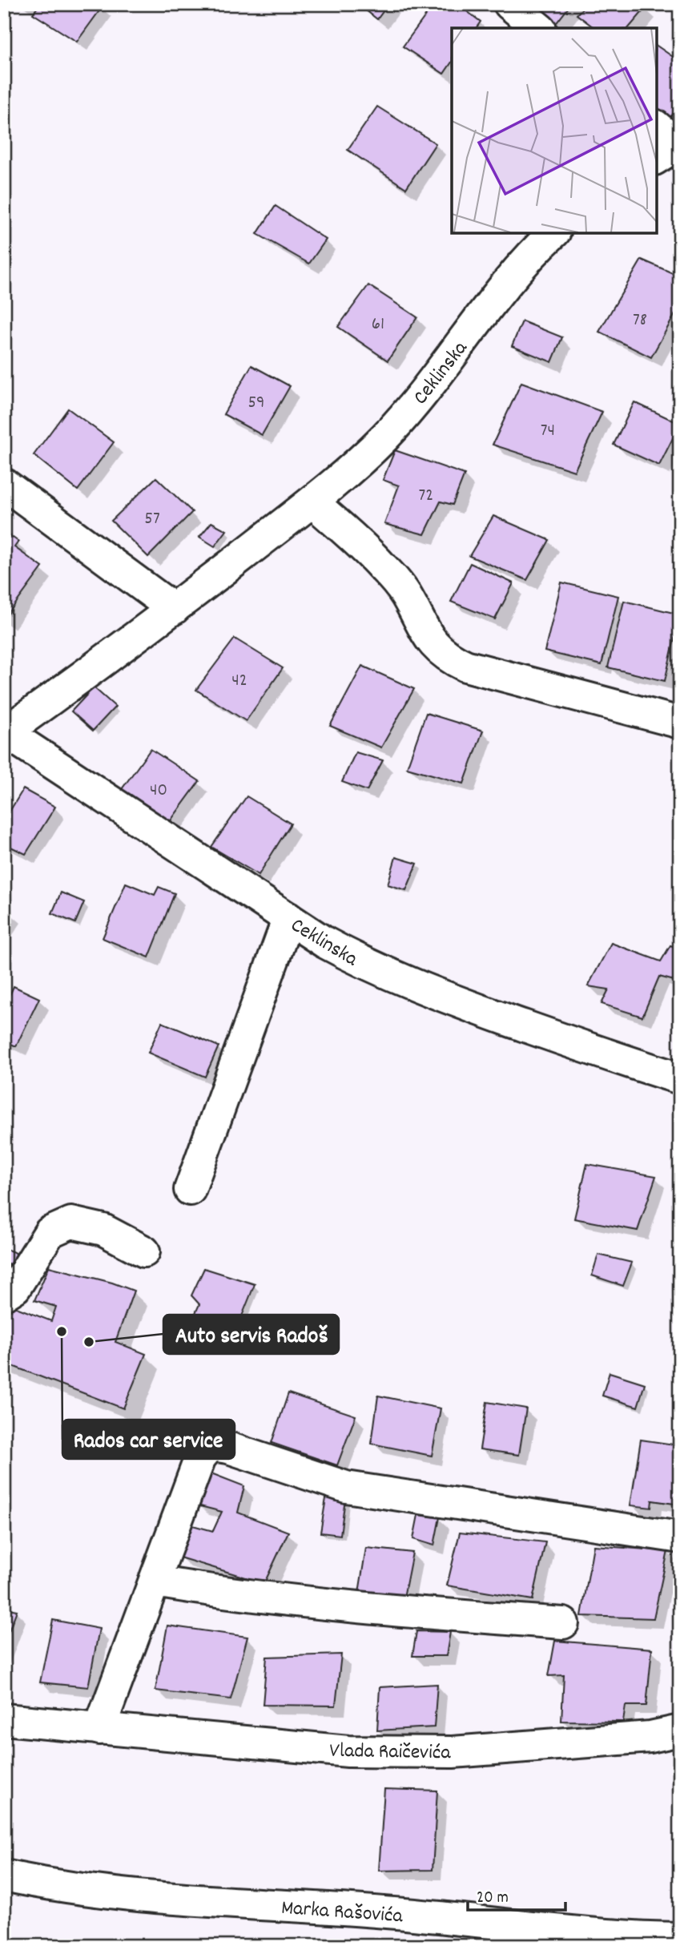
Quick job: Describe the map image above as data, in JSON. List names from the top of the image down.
{
  "streets": {
    "street": ["Ceklinska", "Vlada Raičevića", "Marka Rašovića"]
  },
  "places": ["Rados car service", "Auto servis Radoš"],
  "house_numbers": [
    "78",
    "61",
    "59",
    "74",
    "72",
    "57",
    "42",
    "40"
  ],
  "scale_bar": "20 m"
}
